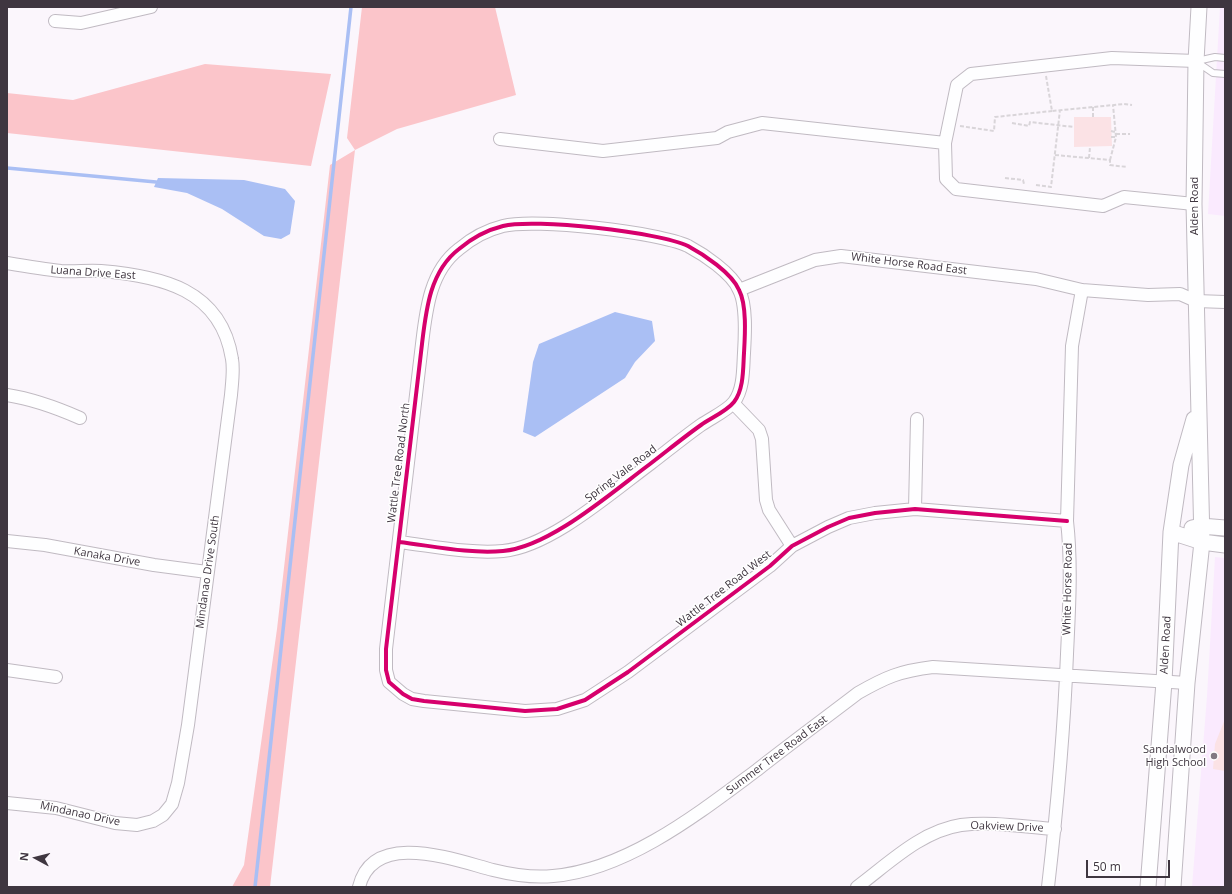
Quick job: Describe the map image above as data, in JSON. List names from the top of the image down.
{
  "streets": {
    "street": [
      "Alden Road",
      "White Horse Road East",
      "Luana Drive East",
      "Wattle Tree Road North",
      "Spring Vale Road",
      "Kanaka Drive",
      "Mindanao Drive South",
      "Wattle Tree Road West",
      "White Horse Road",
      "Summer Tree Road East",
      "Mindanao Drive",
      "Oakview Drive"
    ]
  },
  "crossings": [
    ["Alden Road", "White Horse Road East"],
    ["Alden Road", "Summer Tree Road East"],
    ["White Horse Road East", "Wattle Tree Road North"],
    ["White Horse Road East", "White Horse Road"],
    ["Luana Drive East", "Mindanao Drive South"],
    ["Wattle Tree Road North", "Spring Vale Road"],
    ["Wattle Tree Road North", "Wattle Tree Road West"],
    ["Kanaka Drive", "Mindanao Drive South"],
    ["Mindanao Drive South", "Mindanao Drive"],
    ["Wattle Tree Road West", "White Horse Road"],
    ["White Horse Road", "Summer Tree Road East"],
    ["White Horse Road", "Oakview Drive"]
  ],
  "places": ["Sandalwood High School"],
  "scale_bar": "50 m",
  "north": "left"
}
